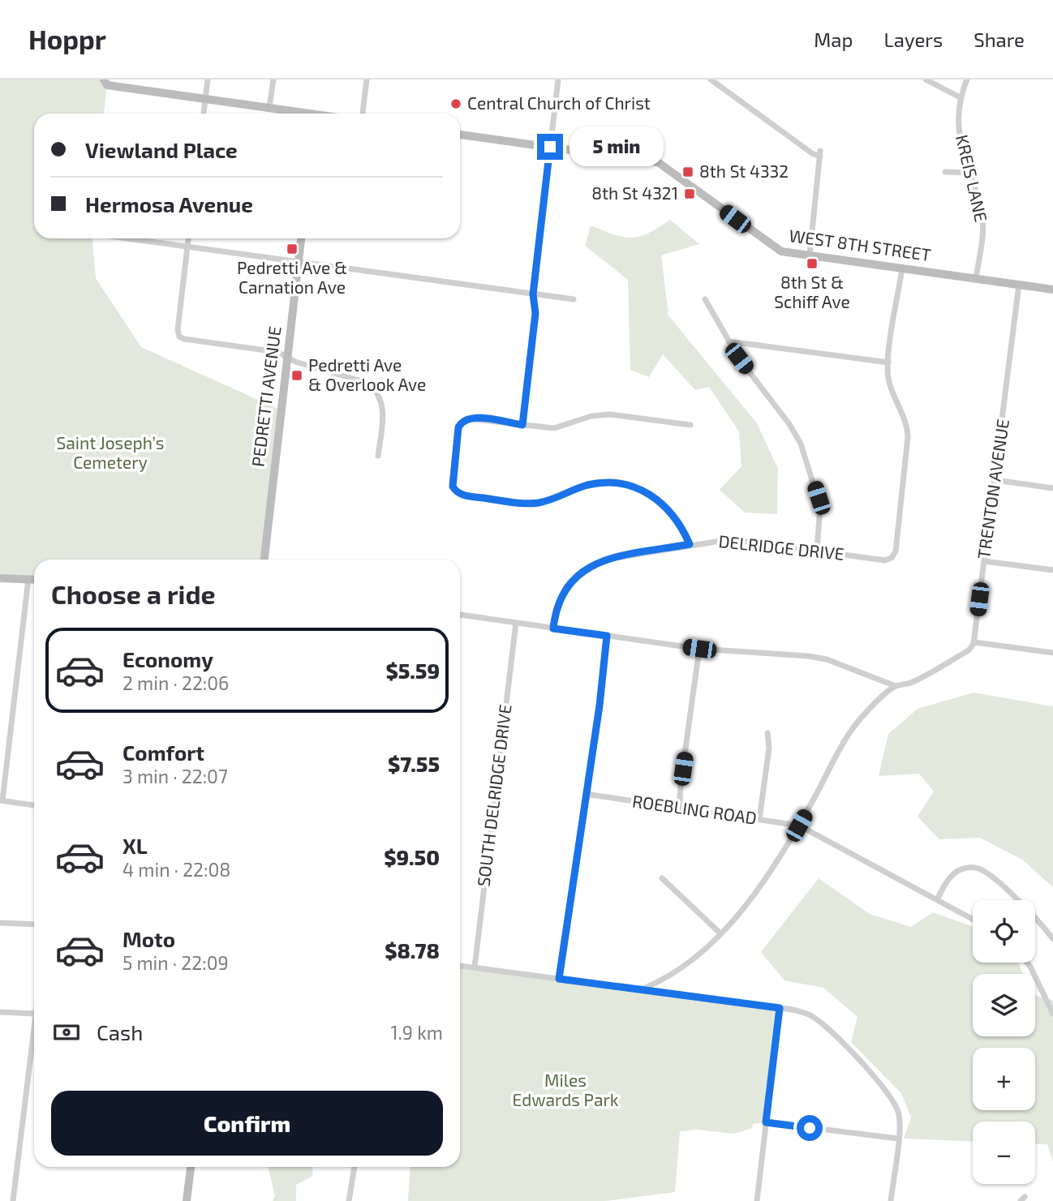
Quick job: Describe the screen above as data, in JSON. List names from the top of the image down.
{
  "streets": {
    "street": [
      "KREIS LANE",
      "WEST 8TH STREET",
      "PEDRETTI AVENUE",
      "TRENTON AVENUE",
      "DELRIDGE DRIVE",
      "SOUTH DELRIDGE DRIVE",
      "ROEBLING ROAD"
    ]
  },
  "crossings": [
    ["KREIS LANE", "WEST 8TH STREET"],
    ["WEST 8TH STREET", "TRENTON AVENUE"]
  ],
  "parks": ["Saint Joseph’s Cemetery", "Miles Edwards Park"],
  "places": {
    "other": ["Central Church of Christ"],
    "transit": [
      "8th St 4332",
      "8th St 4321",
      "Pedretti Ave & Carnation Ave",
      "8th St & Schiff Ave",
      "Pedretti Ave & Overlook Ave"
    ]
  },
  "page": {
    "header": "Hoppr",
    "nav": ["Map", "Layers", "Share"],
    "banner": ["Viewland Place", "Hermosa Avenue"],
    "bubble": "5 min",
    "heading": "Choose a ride",
    "list": [
      {
        "name": "Economy",
        "note": "2 min · 22:06",
        "value": "$5.59"
      },
      {
        "name": "Comfort",
        "note": "3 min · 22:07",
        "value": "$7.55"
      },
      {
        "name": "XL",
        "note": "4 min · 22:08",
        "value": "$9.50"
      },
      {
        "name": "Moto",
        "note": "5 min · 22:09",
        "value": "$8.78"
      }
    ],
    "map_buttons": ["+", "−"],
    "pay": ["Cash", "1.9 km"],
    "buttons": "Confirm"
  }
}
